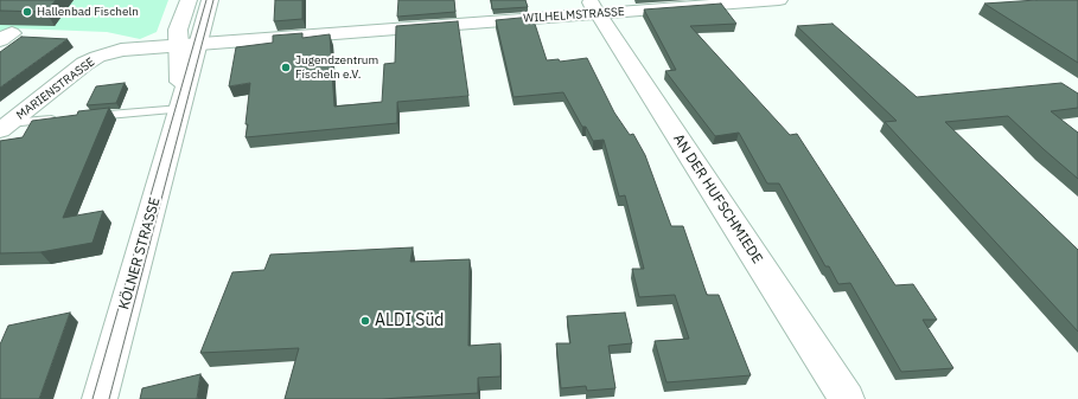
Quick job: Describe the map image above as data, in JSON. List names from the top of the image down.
{
  "streets": {
    "street": [
      "WILHELMSTRASSE",
      "MARIENSTRASSE",
      "AN DER HUFSCHMIEDE",
      "KÖLNER STRASSE"
    ]
  },
  "crossings": [
    ["WILHELMSTRASSE", "MARIENSTRASSE"],
    ["WILHELMSTRASSE", "AN DER HUFSCHMIEDE"],
    ["WILHELMSTRASSE", "KÖLNER STRASSE"],
    ["MARIENSTRASSE", "KÖLNER STRASSE"]
  ],
  "places": ["Hallenbad Fischeln", "Jugendzentrum Fischeln e.V.", "ALDI Süd"]
}
